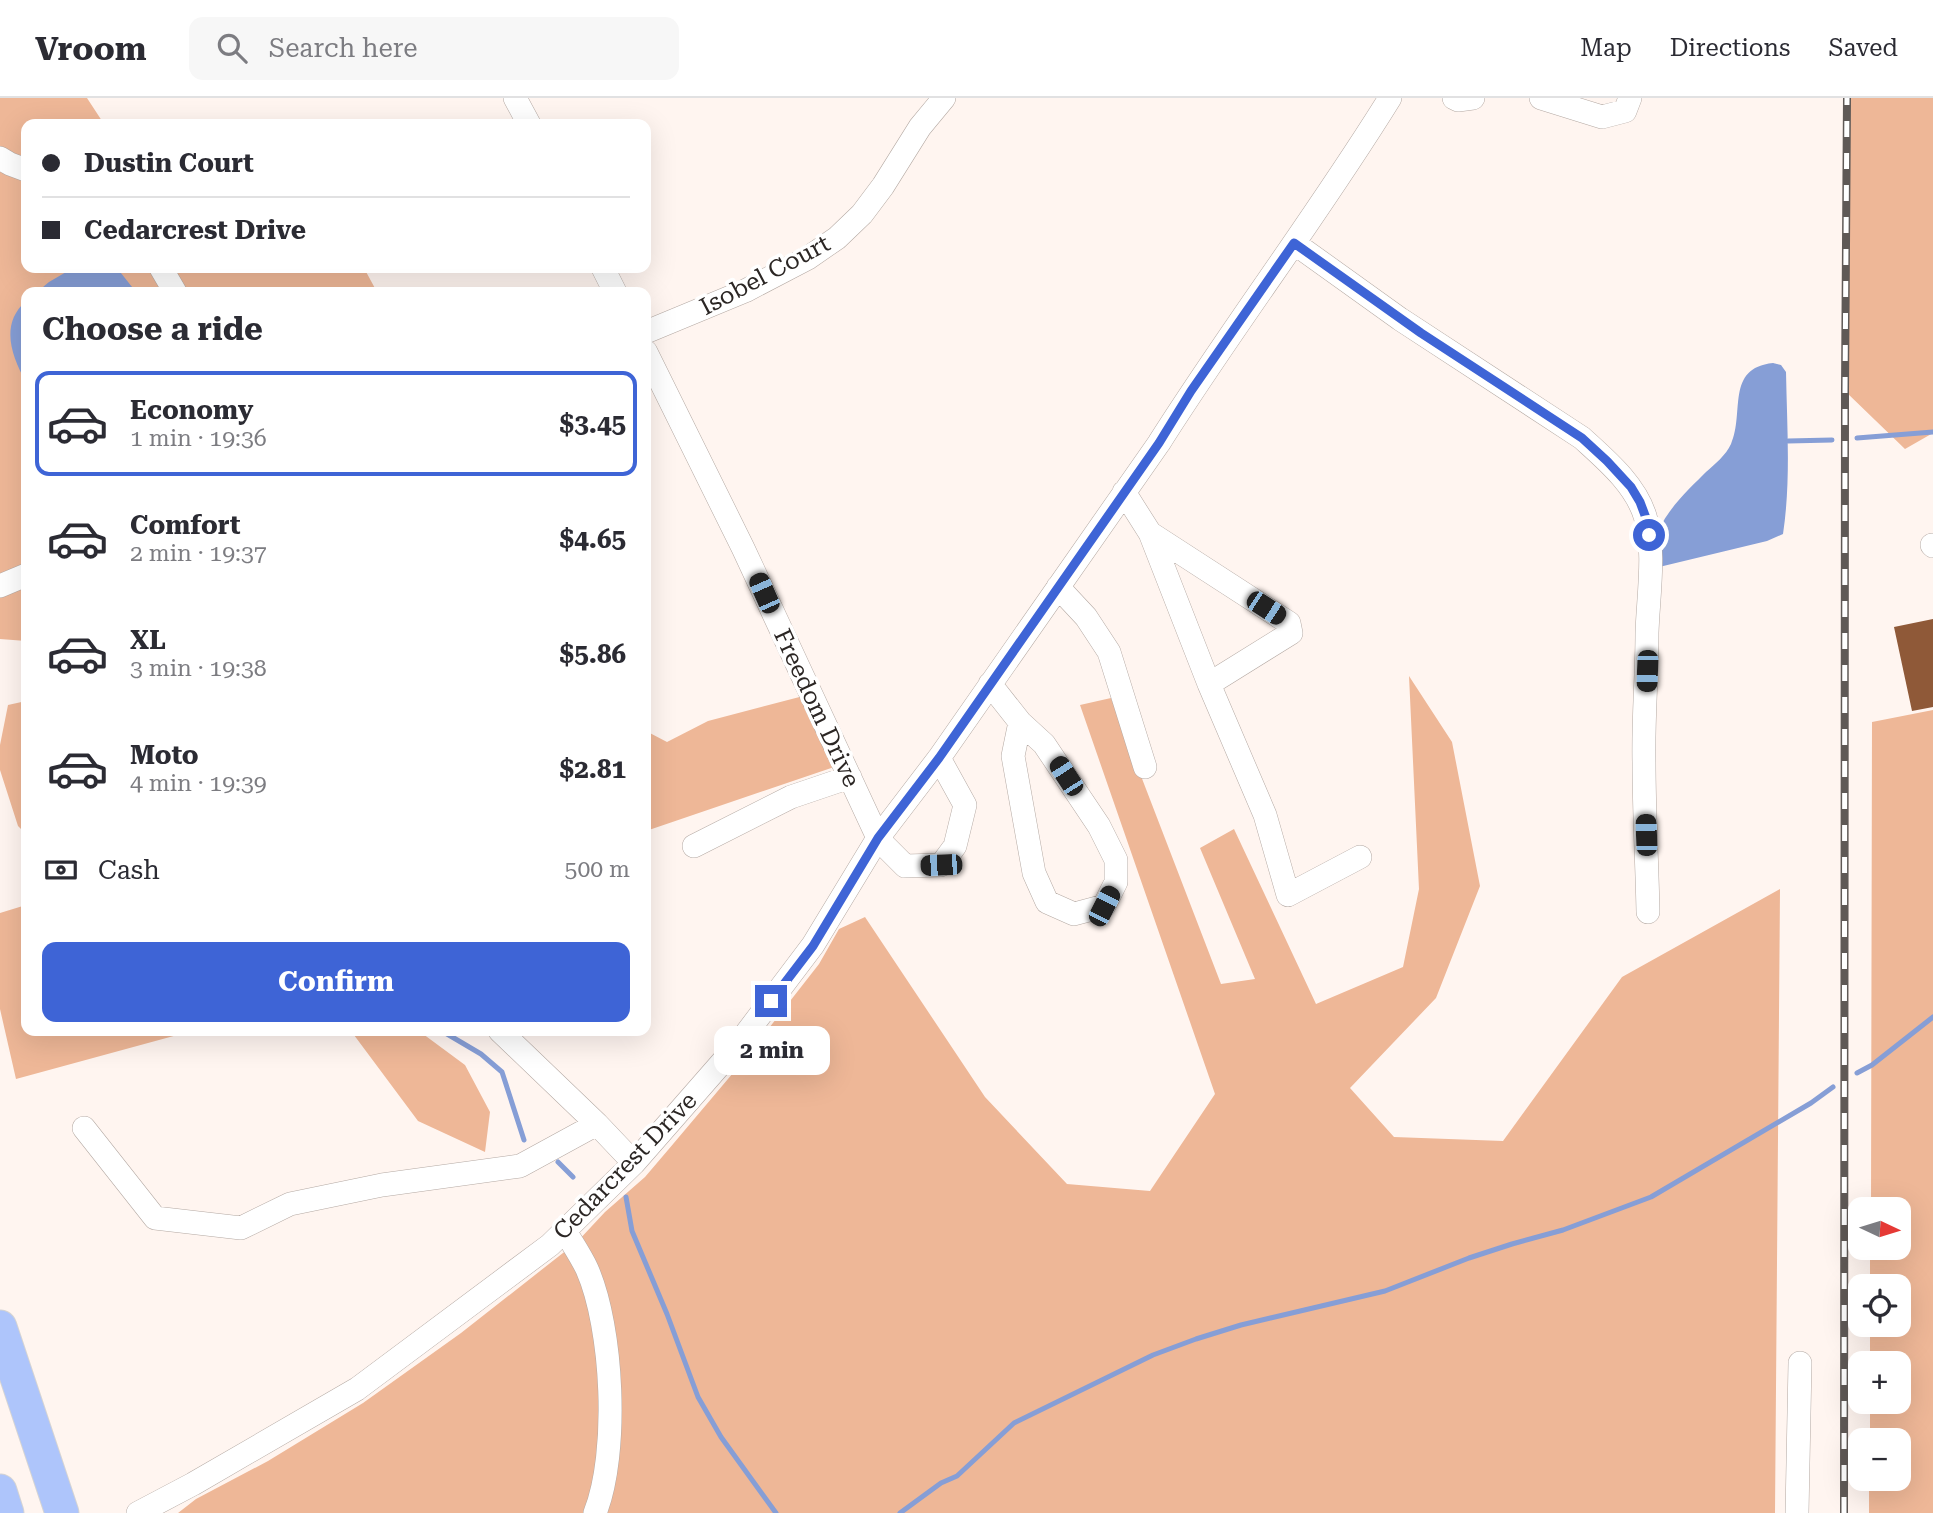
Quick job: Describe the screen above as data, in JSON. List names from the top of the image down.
{
  "streets": {
    "street": ["Isobel Court", "Freedom Drive", "Cedarcrest Drive"]
  },
  "crossings": [
    ["Freedom Drive", "Cedarcrest Drive"]
  ],
  "north": "right",
  "page": {
    "header": "Vroom",
    "search": "Search here",
    "nav": ["Map", "Directions", "Saved"],
    "banner": ["Dustin Court", "Cedarcrest Drive"],
    "heading": "Choose a ride",
    "list": [
      {
        "name": "Economy",
        "note": "1 min · 19:36",
        "value": "$3.45"
      },
      {
        "name": "Comfort",
        "note": "2 min · 19:37",
        "value": "$4.65"
      },
      {
        "name": "XL",
        "note": "3 min · 19:38",
        "value": "$5.86"
      },
      {
        "name": "Moto",
        "note": "4 min · 19:39",
        "value": "$2.81"
      }
    ],
    "pay": ["Cash", "500 m"],
    "buttons": "Confirm",
    "bubble": "2 min",
    "map_buttons": ["+", "−"]
  }
}
